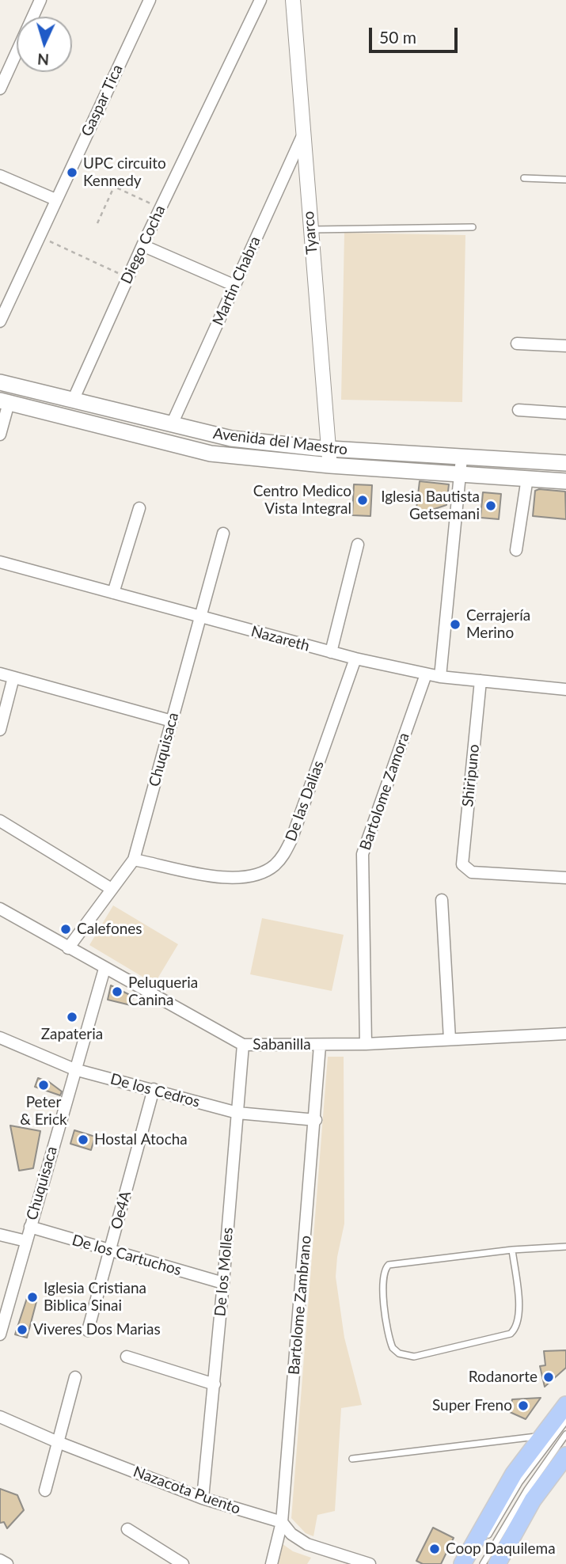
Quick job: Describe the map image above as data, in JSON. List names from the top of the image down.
{
  "streets": {
    "main road": ["Avenida del Maestro"],
    "street": [
      "Gaspar Tica",
      "Tyarco",
      "Diego Cocha",
      "Martin Chabra",
      "Nazareth",
      "Chuquisaca",
      "Shiripuno",
      "Bartolome Zamora",
      "De las Dalias",
      "Sabanilla",
      "De los Cedros",
      "Oe4A",
      "De los Cartuchos",
      "De los Molles",
      "Bartolome Zambrano",
      "Nazacota Puento"
    ]
  },
  "crossings": [
    ["Tyarco", "Martin Chabra"],
    ["Tyarco", "Avenida del Maestro"],
    ["Diego Cocha", "Avenida del Maestro"],
    ["Martin Chabra", "Avenida del Maestro"],
    ["Nazareth", "Chuquisaca"],
    ["Nazareth", "Shiripuno"],
    ["Nazareth", "Bartolome Zamora"],
    ["Nazareth", "De las Dalias"],
    ["Chuquisaca", "De las Dalias"],
    ["Chuquisaca", "Sabanilla"],
    ["Chuquisaca", "De los Cedros"],
    ["Chuquisaca", "De los Cartuchos"],
    ["Bartolome Zamora", "Sabanilla"],
    ["Sabanilla", "De los Molles"],
    ["Sabanilla", "Bartolome Zambrano"],
    ["De los Cedros", "Oe4A"],
    ["De los Cedros", "De los Molles"],
    ["De los Cedros", "Bartolome Zambrano"],
    ["Oe4A", "De los Cartuchos"],
    ["De los Cartuchos", "De los Molles"],
    ["De los Molles", "Nazacota Puento"],
    ["Bartolome Zambrano", "Nazacota Puento"]
  ],
  "places": [
    "UPC circuito Kennedy",
    "Centro Medico Vista Integral",
    "Iglesia Bautista Getsemani",
    "Cerrajería Merino",
    "Calefones",
    "Peluqueria Canina",
    "Zapateria",
    "Peter & Erick",
    "Hostal Atocha",
    "Iglesia Cristiana Biblica Sinai",
    "Viveres Dos Marias",
    "Rodanorte",
    "Super Freno",
    "Coop Daquilema"
  ],
  "scale_bar": "50 m",
  "north": "bottom"
}
